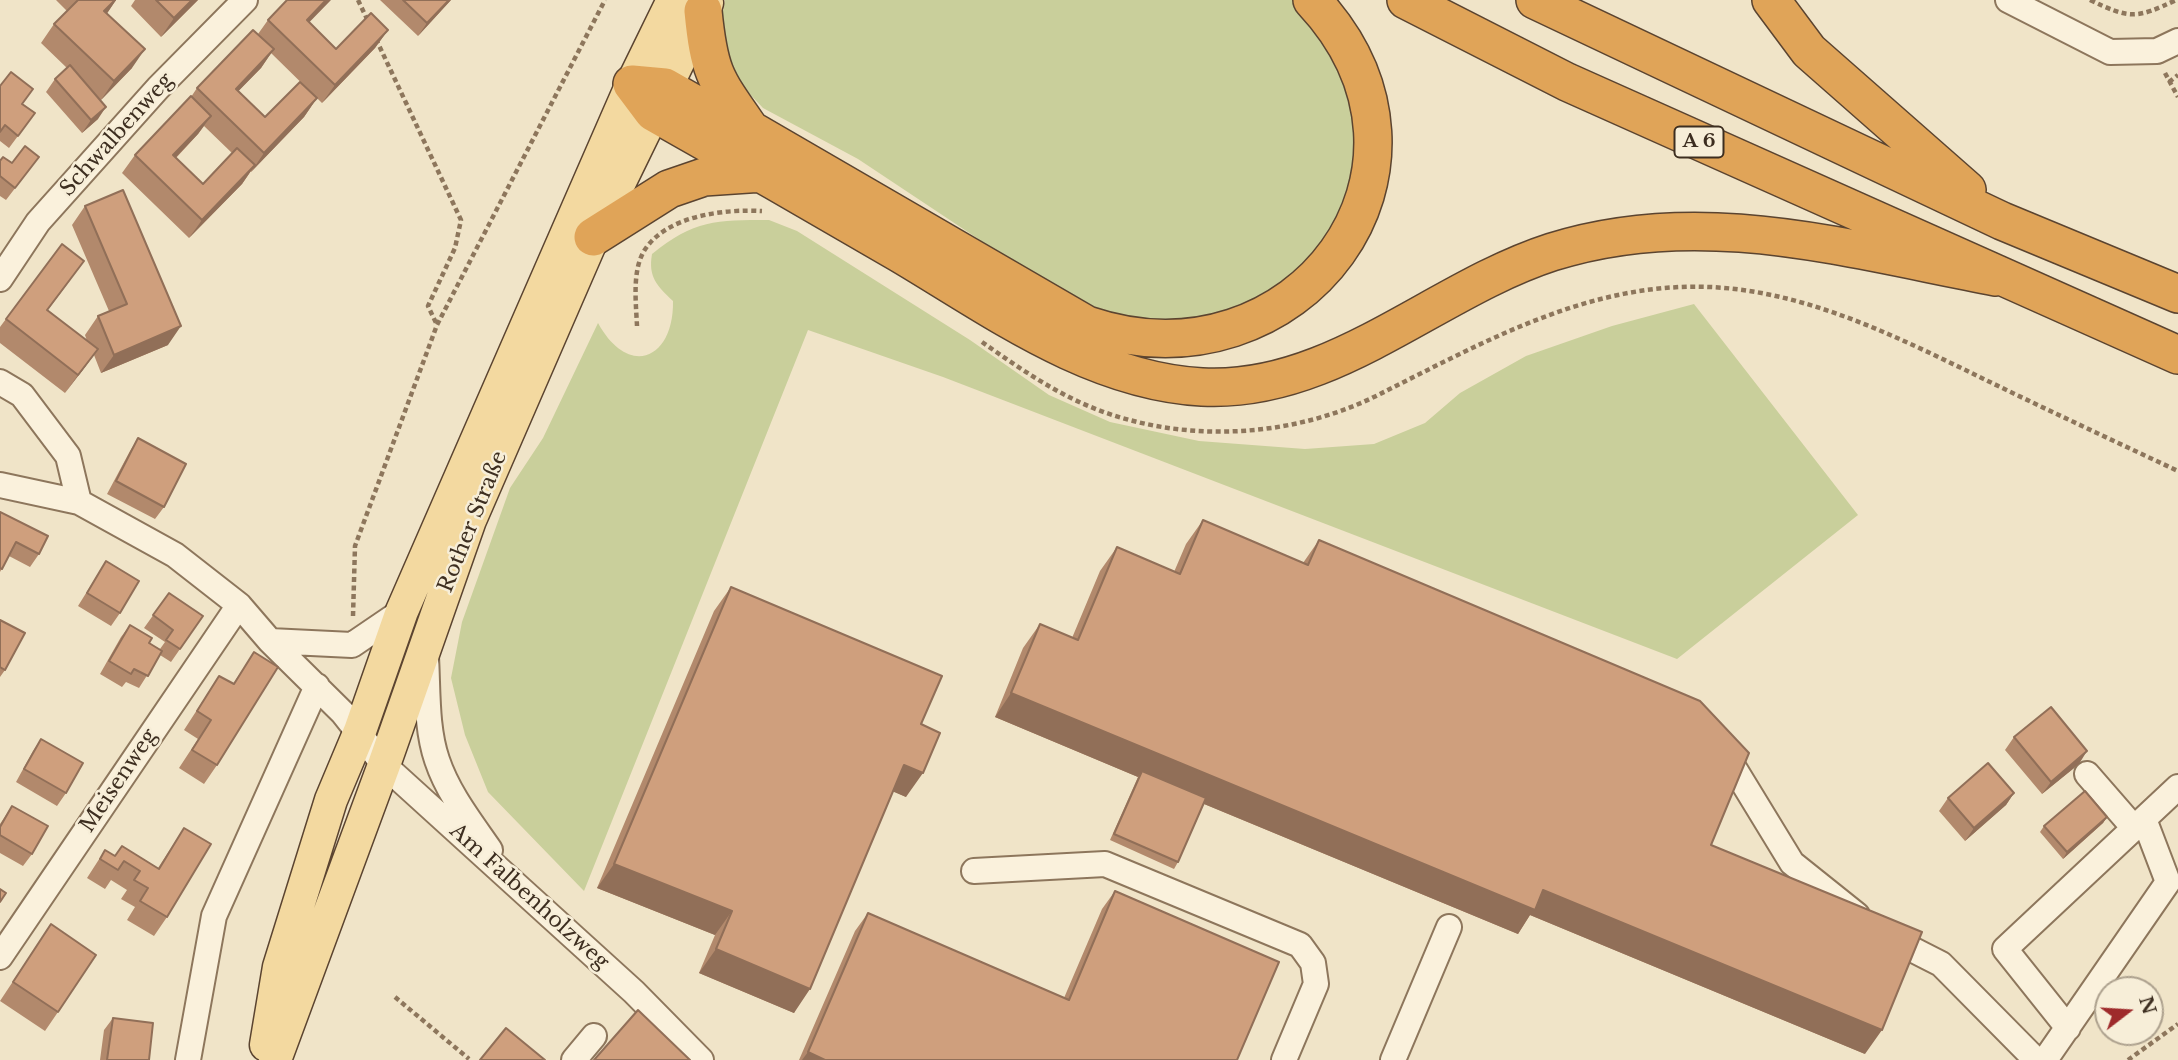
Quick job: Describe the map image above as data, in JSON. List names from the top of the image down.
{
  "streets": {
    "highway": ["A 6"],
    "main road": ["Rother Straße"],
    "street": ["Schwalbenweg", "Meisenweg", "Am Falbenholzweg"]
  },
  "crossings": [
    ["Rother Straße", "Am Falbenholzweg"],
    ["Meisenweg", "Am Falbenholzweg"]
  ],
  "north": "right"
}
